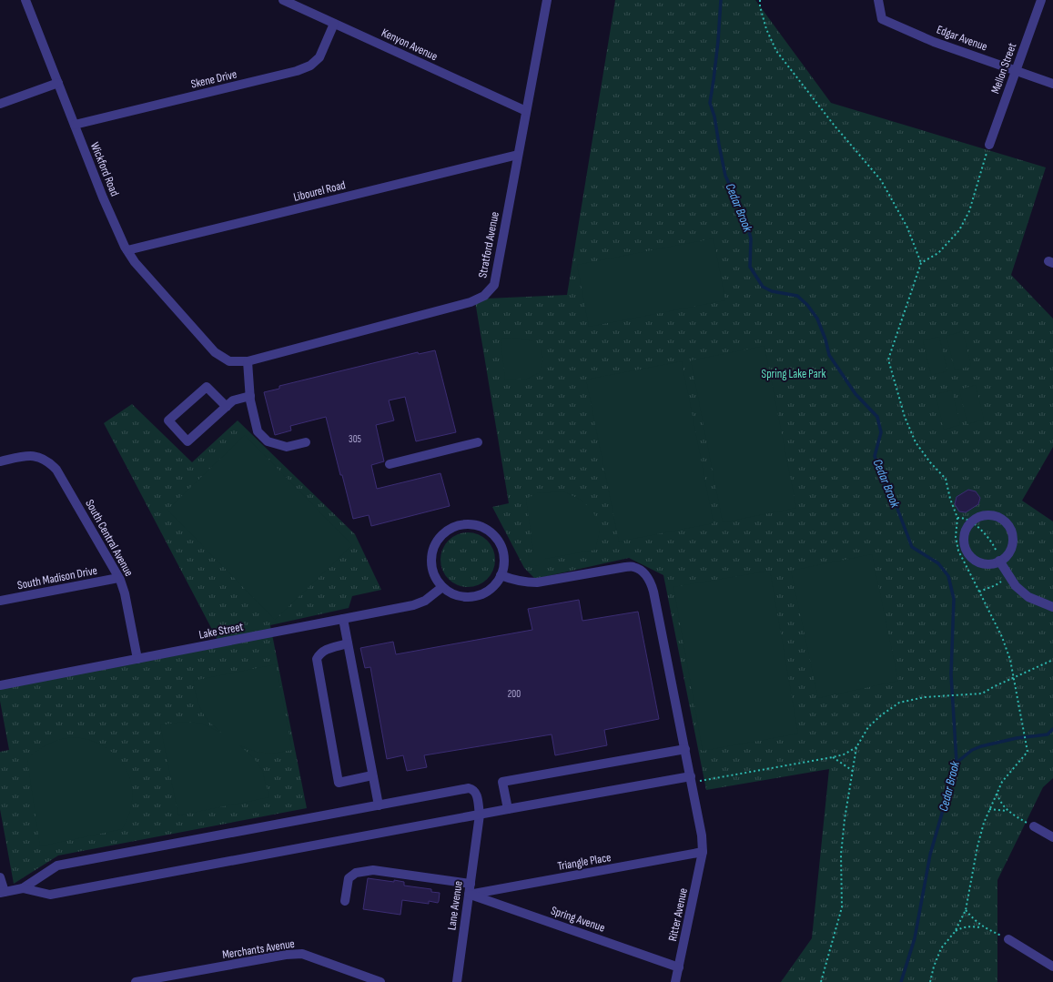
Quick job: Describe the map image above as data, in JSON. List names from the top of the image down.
{
  "streets": {
    "street": [
      "Edgar Avenue",
      "Kenyon Avenue",
      "Mellon Street",
      "Skene Drive",
      "Wickford Road",
      "Libourel Road",
      "Stratford Avenue",
      "South Central Avenue",
      "South Madison Drive",
      "Lake Street",
      "Triangle Place",
      "Lane Avenue",
      "Ritter Avenue",
      "Spring Avenue",
      "Merchants Avenue"
    ]
  },
  "crossings": [
    ["Edgar Avenue", "Mellon Street"],
    ["Kenyon Avenue", "Skene Drive"],
    ["Kenyon Avenue", "Stratford Avenue"],
    ["Skene Drive", "Wickford Road"],
    ["Wickford Road", "Libourel Road"],
    ["Wickford Road", "Stratford Avenue"],
    ["Libourel Road", "Stratford Avenue"],
    ["South Central Avenue", "South Madison Drive"],
    ["South Central Avenue", "Lake Street"],
    ["Lake Street", "Ritter Avenue"],
    ["Triangle Place", "Lane Avenue"],
    ["Triangle Place", "Ritter Avenue"],
    ["Triangle Place", "Spring Avenue"],
    ["Lane Avenue", "Spring Avenue"],
    ["Ritter Avenue", "Spring Avenue"]
  ],
  "water": ["Cedar Brook"],
  "parks": ["Spring Lake Park"],
  "house_numbers": ["305", "200"]
}
